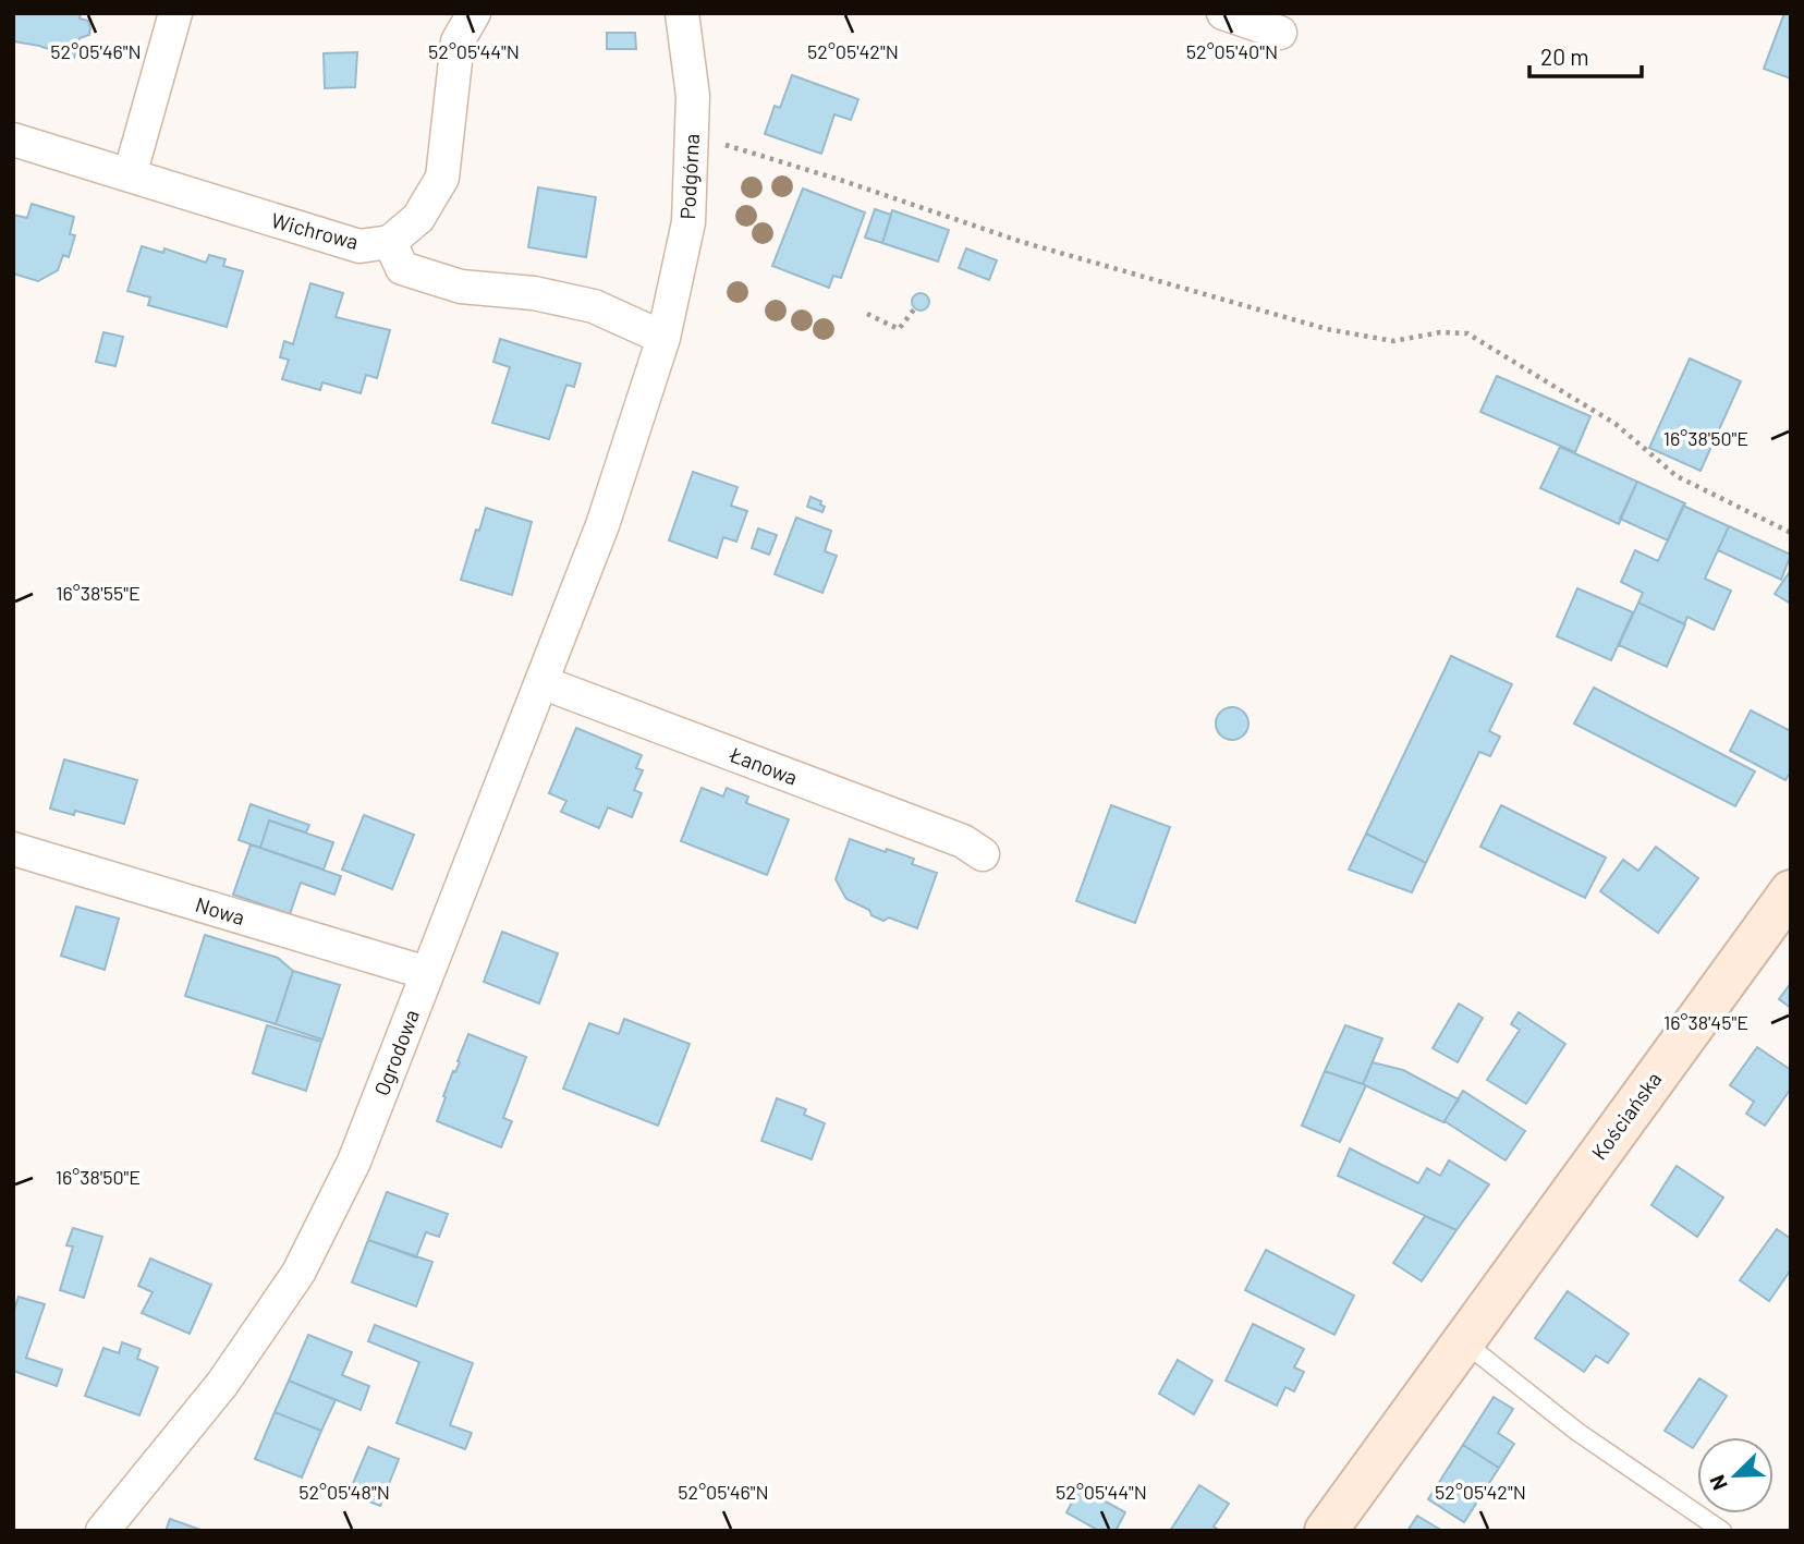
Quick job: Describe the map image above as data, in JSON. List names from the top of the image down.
{
  "streets": {
    "main road": ["Kościańska"],
    "street": [
      "Podgórna",
      "Wichrowa",
      "Łanowa",
      "Nowa",
      "Ogrodowa"
    ]
  },
  "crossings": [
    ["Podgórna", "Ogrodowa"],
    ["Łanowa", "Ogrodowa"],
    ["Nowa", "Ogrodowa"]
  ],
  "scale_bar": "20 m",
  "north": "bottom left",
  "coordinates": [
    "52°05'46\"N",
    "52°05'44\"N",
    "52°05'42\"N",
    "52°05'40\"N",
    "16°38'50\"E",
    "16°38'55\"E",
    "16°38'45\"E",
    "52°05'48\"N"
  ]
}
